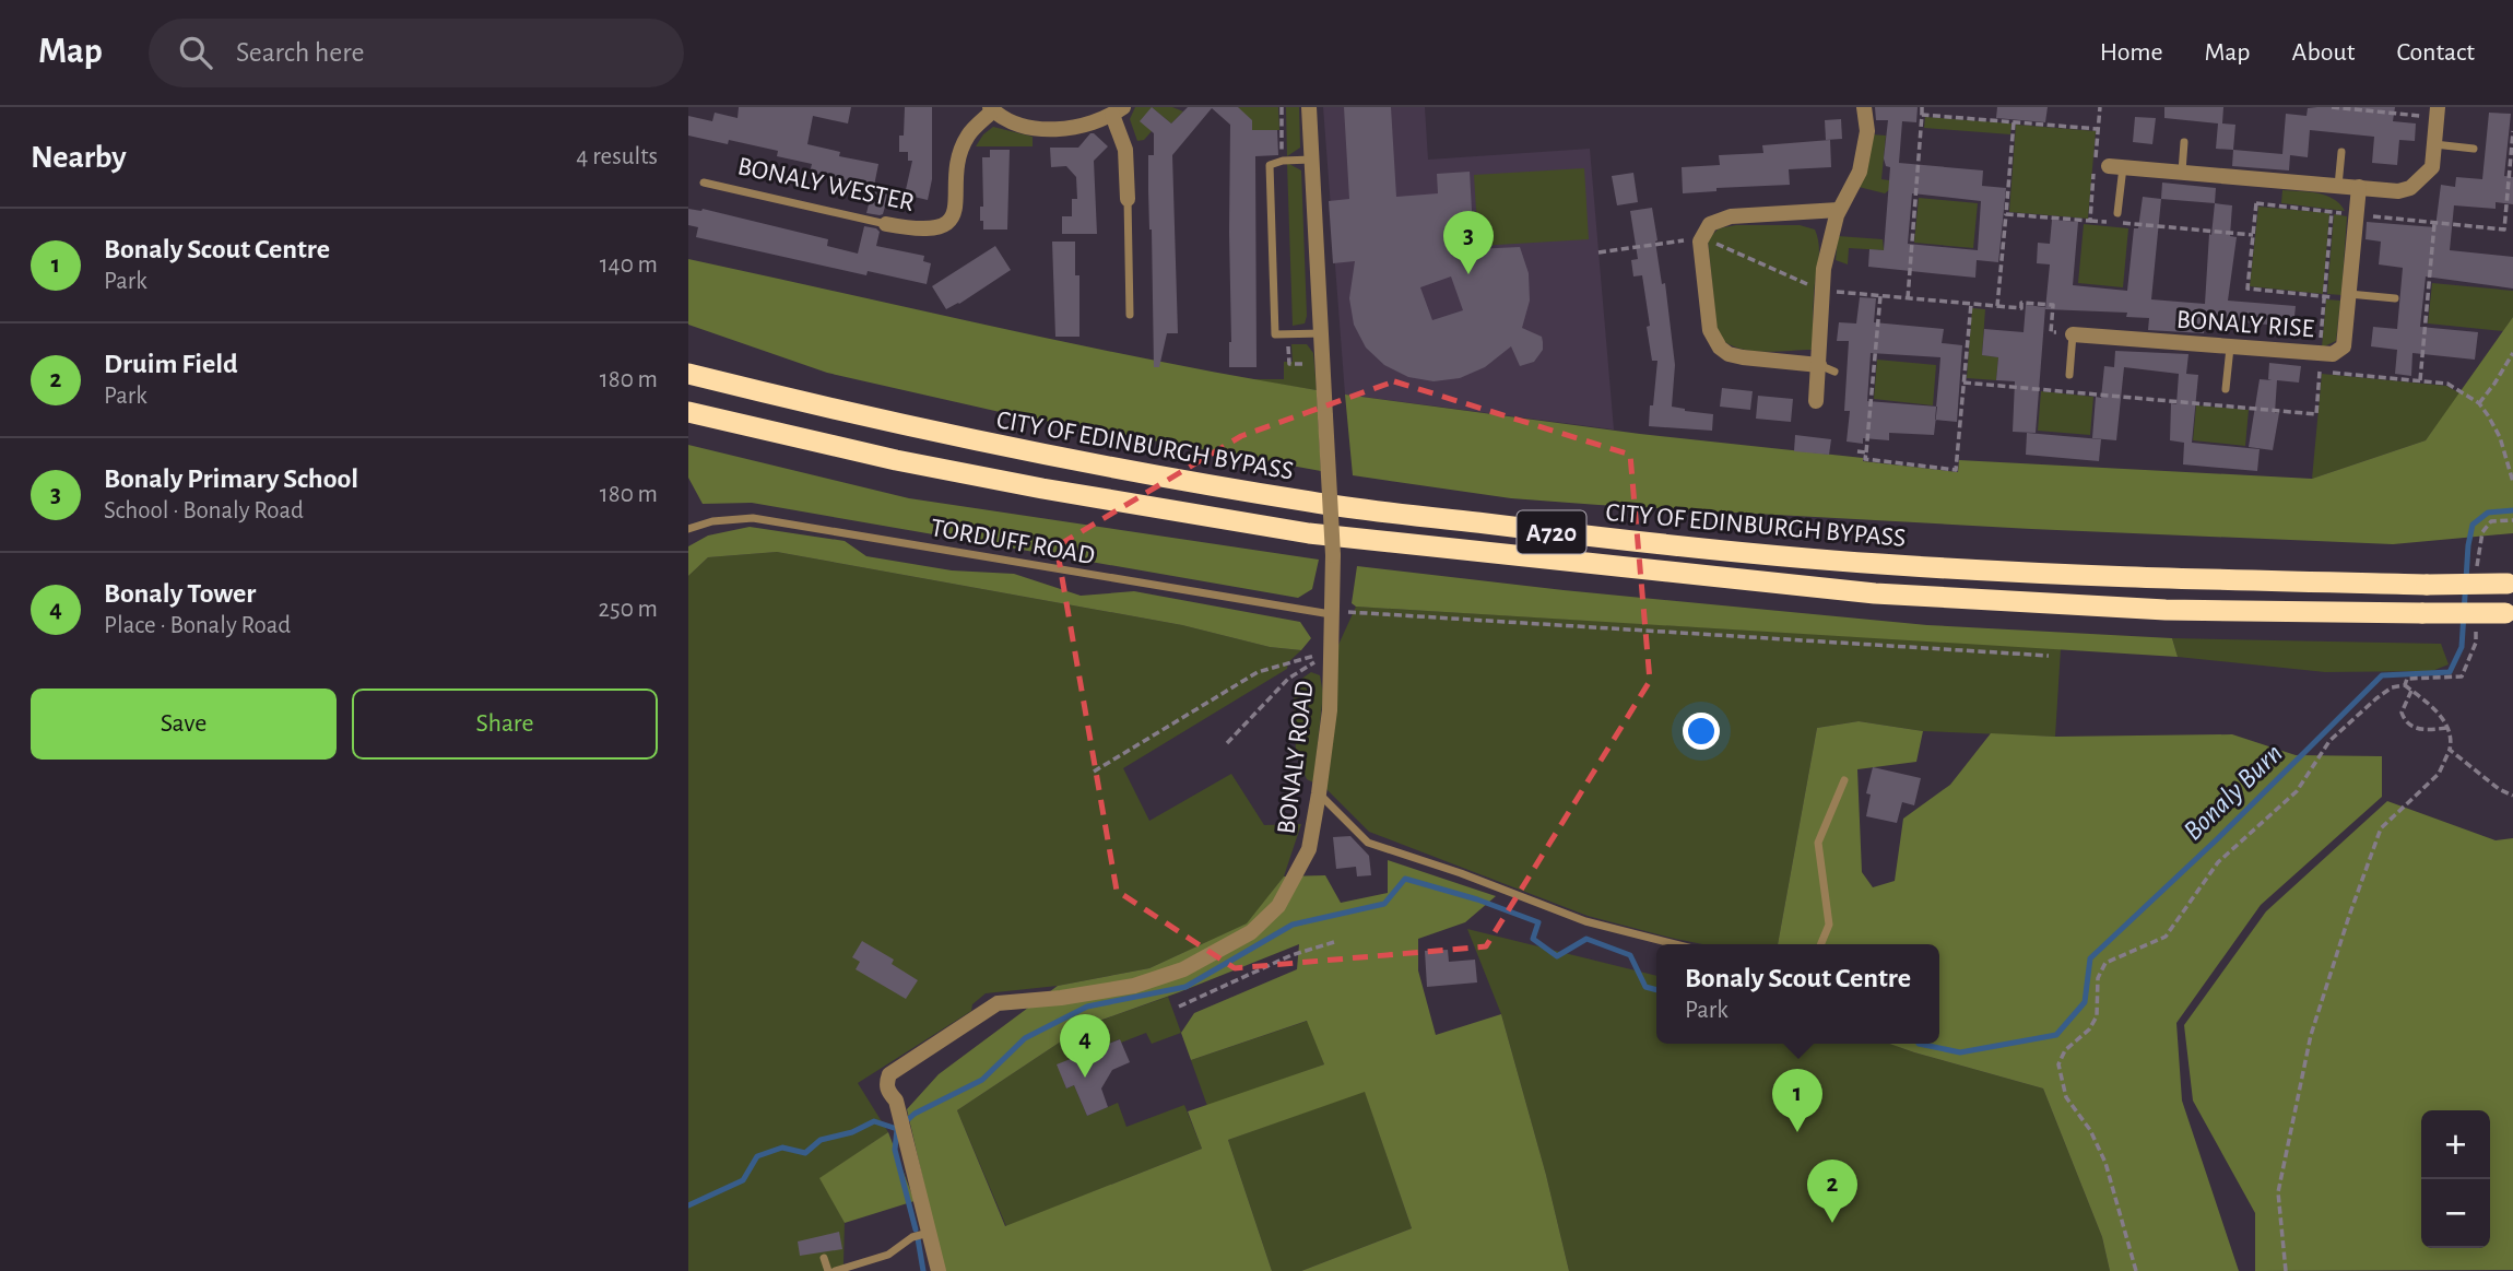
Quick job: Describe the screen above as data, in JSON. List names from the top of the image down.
{
  "streets": {
    "highway": ["CITY OF EDINBURGH BYPASS", "A720"],
    "street": ["BONALY WESTER", "BONALY RISE", "BONALY ROAD"],
    "lane": ["TORDUFF ROAD"]
  },
  "crossings": [
    ["TORDUFF ROAD", "BONALY ROAD"]
  ],
  "water": ["Bonaly Burn"],
  "page": {
    "header": "Map",
    "search": "Search here",
    "nav": [
      "Home",
      "Map",
      "About",
      "Contact"
    ],
    "heading": ["Nearby", "4 results"],
    "list": [
      {
        "mark": "1",
        "name": "Bonaly Scout Centre",
        "note": "Park",
        "value": "140 m"
      },
      {
        "mark": "2",
        "name": "Druim Field",
        "note": "Park",
        "value": "180 m"
      },
      {
        "mark": "3",
        "name": "Bonaly Primary School",
        "note": "School · Bonaly Road",
        "value": "180 m"
      },
      {
        "mark": "4",
        "name": "Bonaly Tower",
        "note": "Place · Bonaly Road",
        "value": "250 m"
      }
    ],
    "pins": [
      "3",
      "4",
      "1",
      "2"
    ],
    "buttons": ["Save", "Share"],
    "popup": ["Bonaly Scout Centre", "Park"],
    "map_buttons": ["+", "−"]
  }
}
